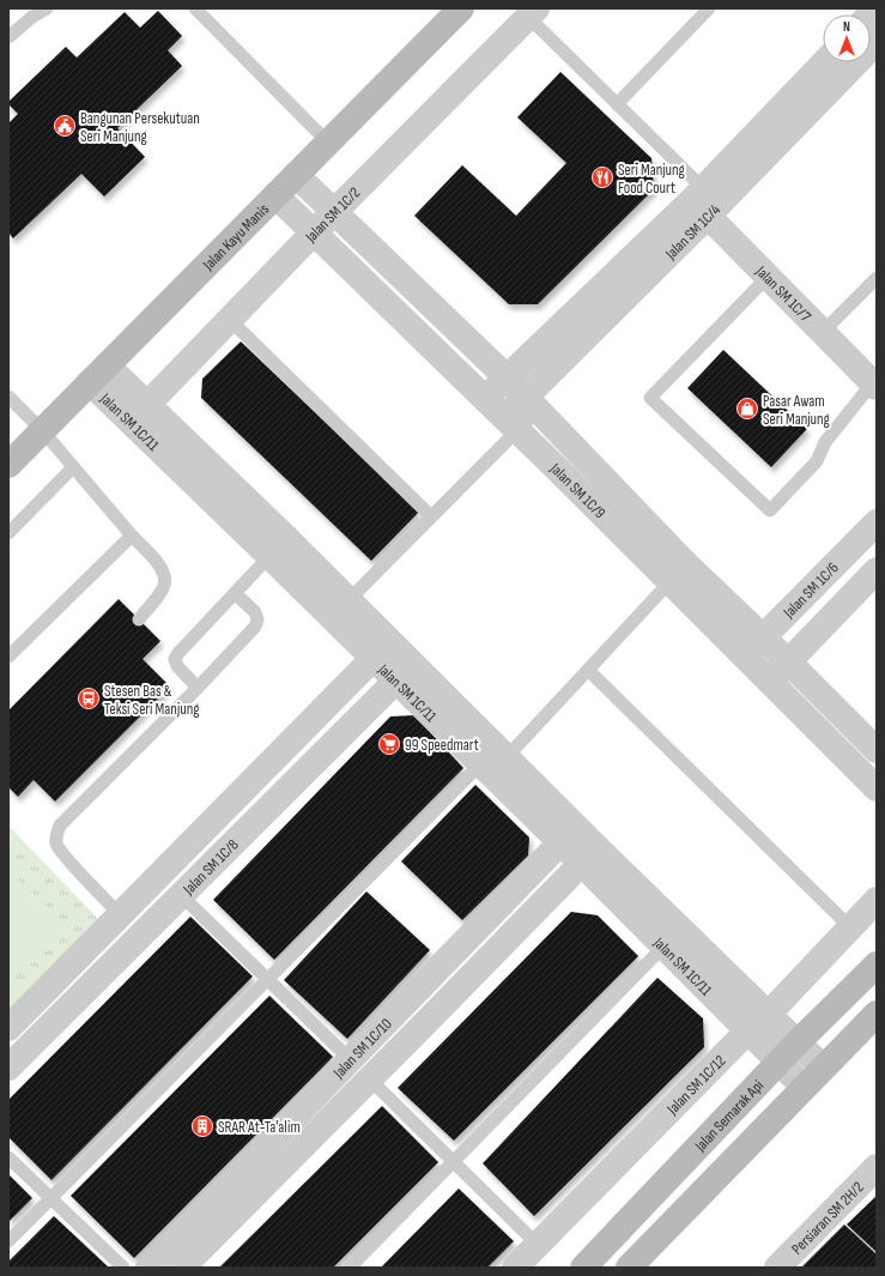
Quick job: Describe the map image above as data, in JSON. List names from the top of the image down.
{
  "streets": {
    "street": [
      "Jalan SM 1C/2",
      "Jalan SM 1C/4",
      "Jalan Kayu Manis",
      "Jalan SM 1C/7",
      "Jalan SM 1C/11",
      "Jalan SM 1C/9",
      "Jalan SM 1C/6",
      "Jalan SM 1C/8",
      "Jalan SM 1C/10",
      "Jalan SM 1C/12",
      "Jalan Semarak Api",
      "Persiaran SM 2H/2"
    ]
  },
  "crossings": [
    ["Jalan SM 1C/2", "Jalan SM 1C/11"],
    ["Jalan SM 1C/2", "Jalan SM 1C/9"],
    ["Jalan SM 1C/4", "Jalan SM 1C/7"],
    ["Jalan SM 1C/4", "Jalan SM 1C/9"],
    ["Jalan Kayu Manis", "Jalan SM 1C/11"],
    ["Jalan Kayu Manis", "Jalan SM 1C/9"],
    ["Jalan SM 1C/11", "Jalan SM 1C/8"],
    ["Jalan SM 1C/11", "Jalan SM 1C/10"],
    ["Jalan SM 1C/11", "Jalan SM 1C/12"],
    ["Jalan SM 1C/11", "Jalan Semarak Api"],
    ["Jalan SM 1C/9", "Jalan SM 1C/6"]
  ],
  "places": {
    "public building": ["Bangunan Persekutuan Seri Manjung"],
    "restaurant": ["Seri Manjung Food Court"],
    "shop": ["Pasar Awam Seri Manjung"],
    "bus stop": ["Stesen Bas & Teksi Seri Manjung"],
    "supermarket": ["99 Speedmart"],
    "building": ["SRAR At-Ta'alim"]
  },
  "north": "top"
}
